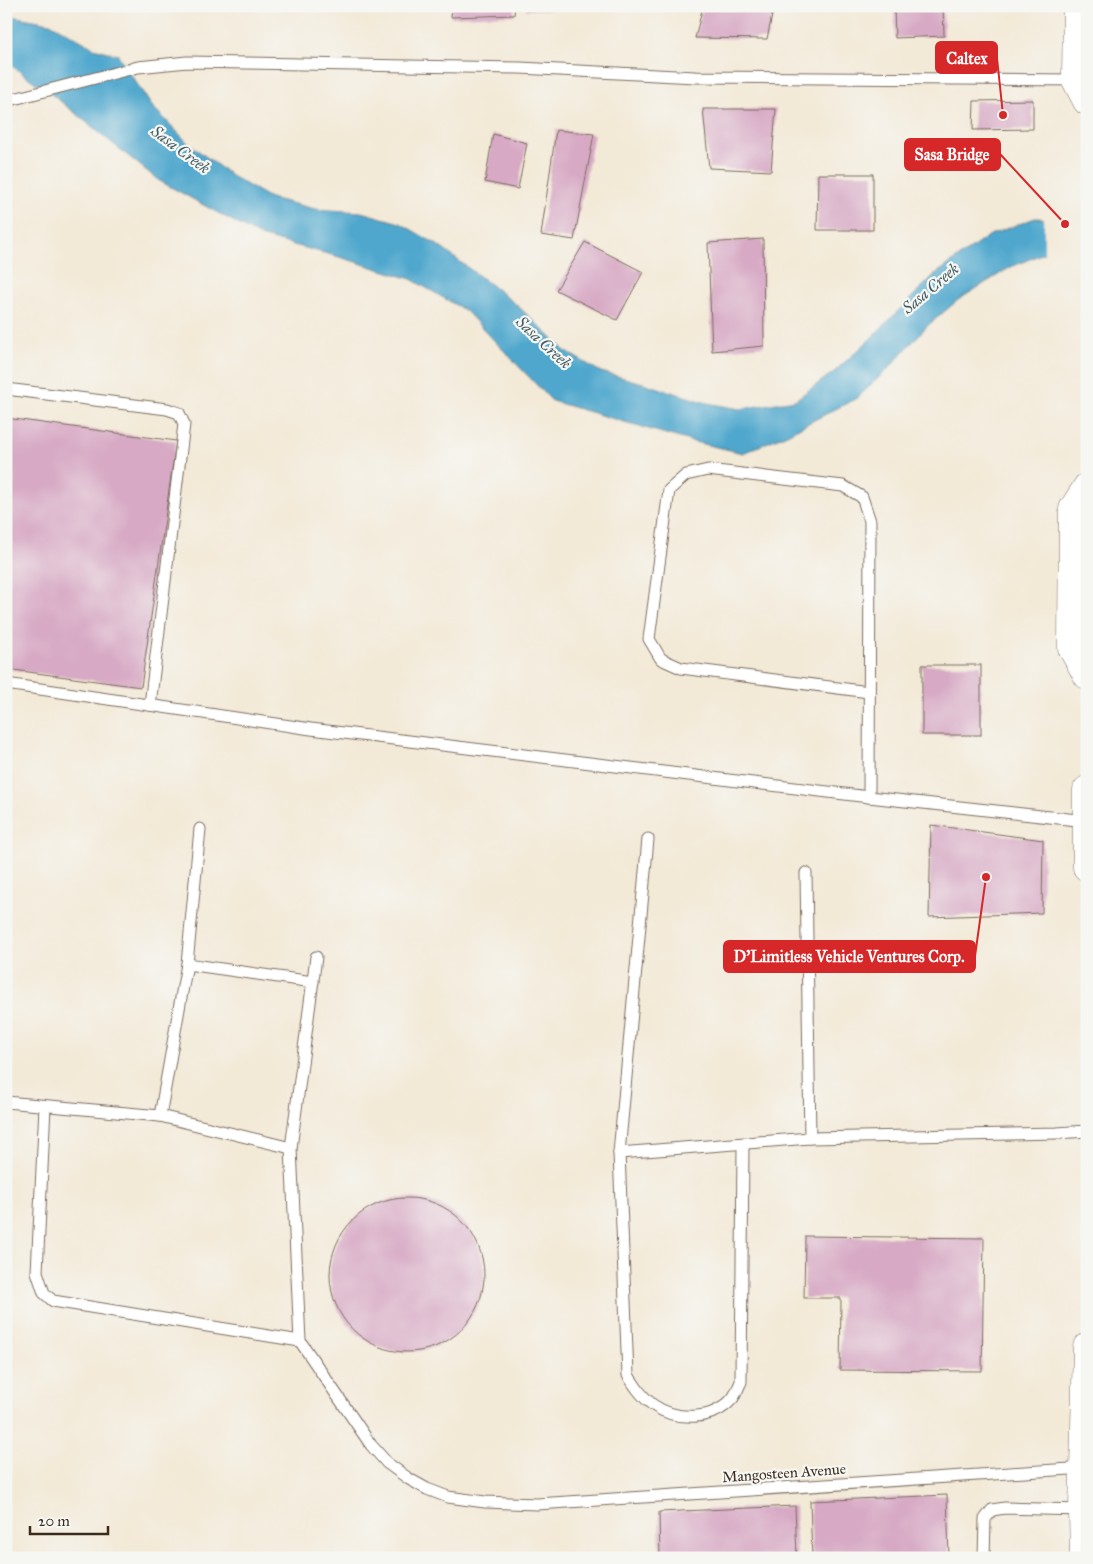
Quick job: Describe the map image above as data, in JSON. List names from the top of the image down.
{
  "streets": {
    "lane": ["Mangosteen Avenue"]
  },
  "water": ["Sasa Creek"],
  "places": ["Caltex", "Sasa Bridge", "D'Limitless Vehicle Ventures Corp."],
  "scale_bar": "20 m"
}
